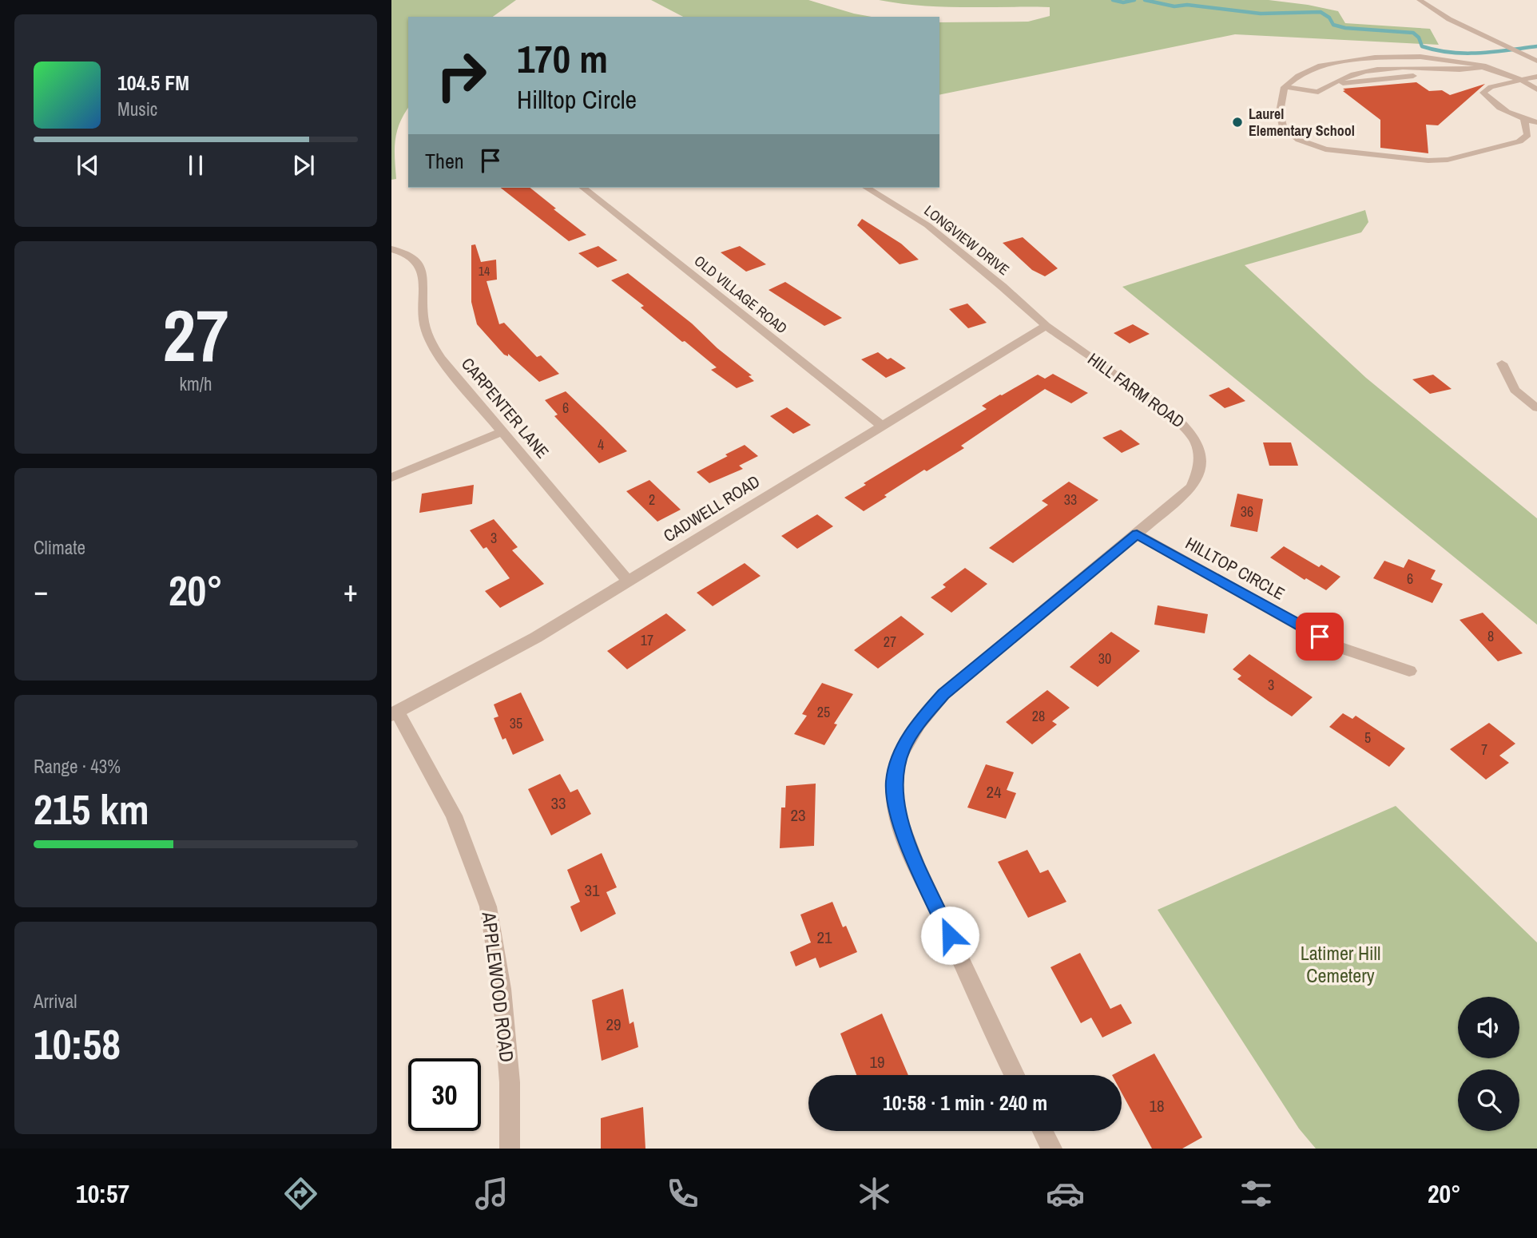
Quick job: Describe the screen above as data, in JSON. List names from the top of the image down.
{
  "streets": {
    "street": [
      "LONGVIEW DRIVE",
      "OLD VILLAGE ROAD",
      "HILL FARM ROAD",
      "CARPENTER LANE",
      "CADWELL ROAD",
      "HILLTOP CIRCLE",
      "APPLEWOOD ROAD"
    ]
  },
  "crossings": [
    ["LONGVIEW DRIVE", "HILL FARM ROAD"],
    ["LONGVIEW DRIVE", "CADWELL ROAD"],
    ["OLD VILLAGE ROAD", "CADWELL ROAD"],
    ["HILL FARM ROAD", "CADWELL ROAD"],
    ["HILL FARM ROAD", "HILLTOP CIRCLE"],
    ["CARPENTER LANE", "CADWELL ROAD"],
    ["CADWELL ROAD", "APPLEWOOD ROAD"]
  ],
  "parks": ["Latimer Hill Cemetery"],
  "places": ["Laurel Elementary School"],
  "house_numbers": [
    "14",
    "6",
    "4",
    "2",
    "33",
    "36",
    "3",
    "6",
    "8",
    "17",
    "27",
    "30",
    "3",
    "25",
    "28",
    "35",
    "5",
    "7",
    "24",
    "33",
    "23",
    "31",
    "21",
    "29",
    "19",
    "18"
  ],
  "page": {
    "turn": ["170 m", "Hilltop Circle"],
    "song": ["104.5 FM", "Music"],
    "then": "Then",
    "tile": [
      ["27", "km/h"],
      "Climate",
      ["Range · 43%", "215 km"],
      ["Arrival", "10:58"]
    ],
    "heat": ["−", "20°", "+"],
    "limit": "30",
    "trip": "10:58 · 1 min · 240 m",
    "tabs": ["10:57", "20°"]
  }
}
